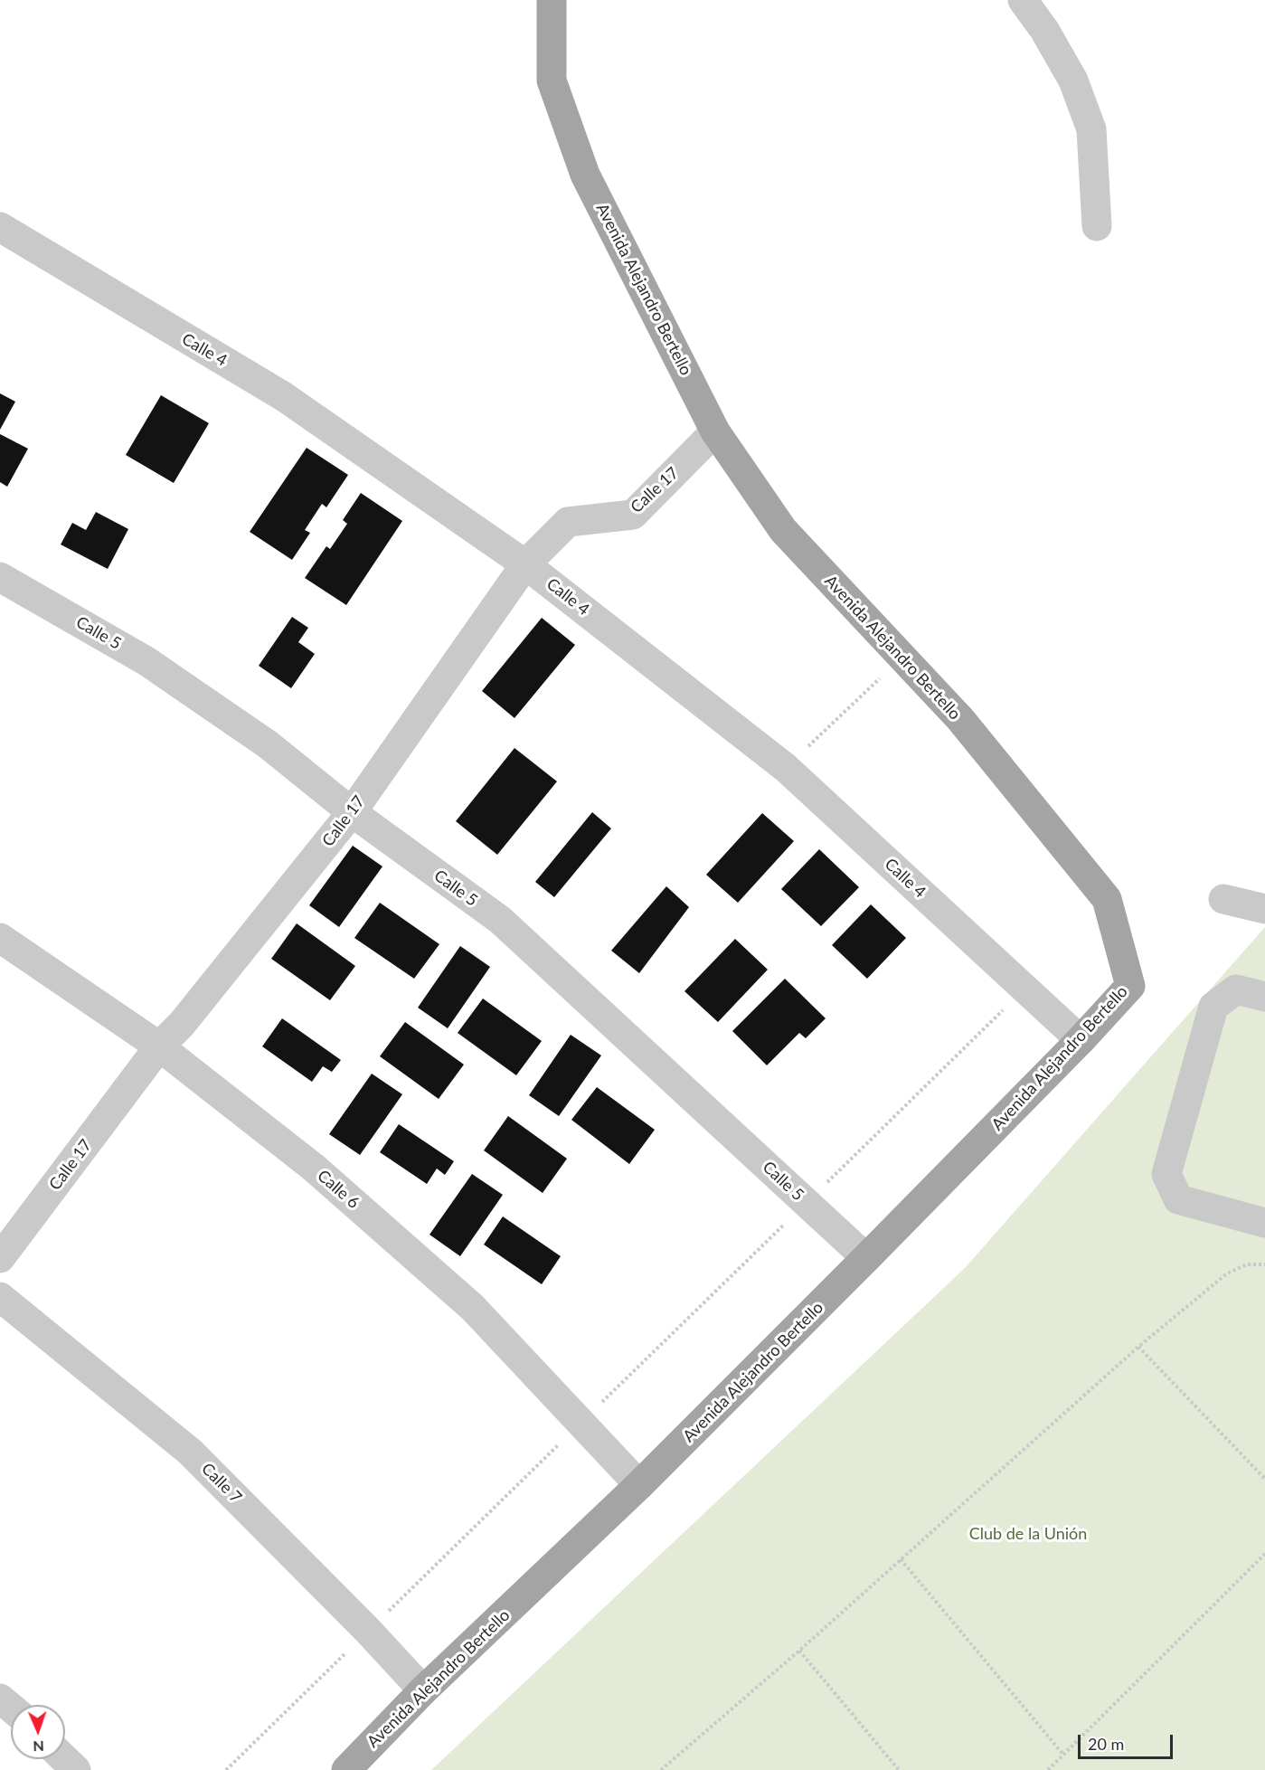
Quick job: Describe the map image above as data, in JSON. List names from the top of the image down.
{
  "streets": {
    "main road": ["Avenida Alejandro Bertello"],
    "street": [
      "Calle 4",
      "Calle 17",
      "Calle 5",
      "Calle 6",
      "Calle 7"
    ]
  },
  "crossings": [
    ["Avenida Alejandro Bertello", "Calle 4"],
    ["Avenida Alejandro Bertello", "Calle 17"],
    ["Avenida Alejandro Bertello", "Calle 5"],
    ["Avenida Alejandro Bertello", "Calle 6"],
    ["Avenida Alejandro Bertello", "Calle 7"],
    ["Calle 4", "Calle 17"],
    ["Calle 17", "Calle 5"],
    ["Calle 17", "Calle 6"]
  ],
  "parks": ["Club de la Unión"],
  "scale_bar": "20 m",
  "north": "bottom"
}
